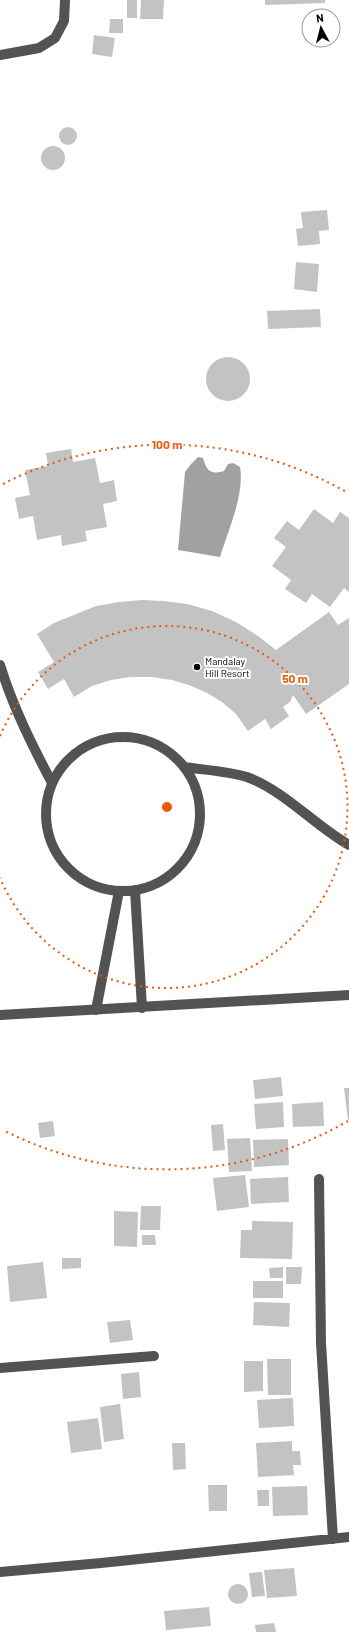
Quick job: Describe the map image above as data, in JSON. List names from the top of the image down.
{
  "places": ["Mandalay Hill Resort"],
  "north": "top",
  "rings": ["100 m", "50 m"]
}
